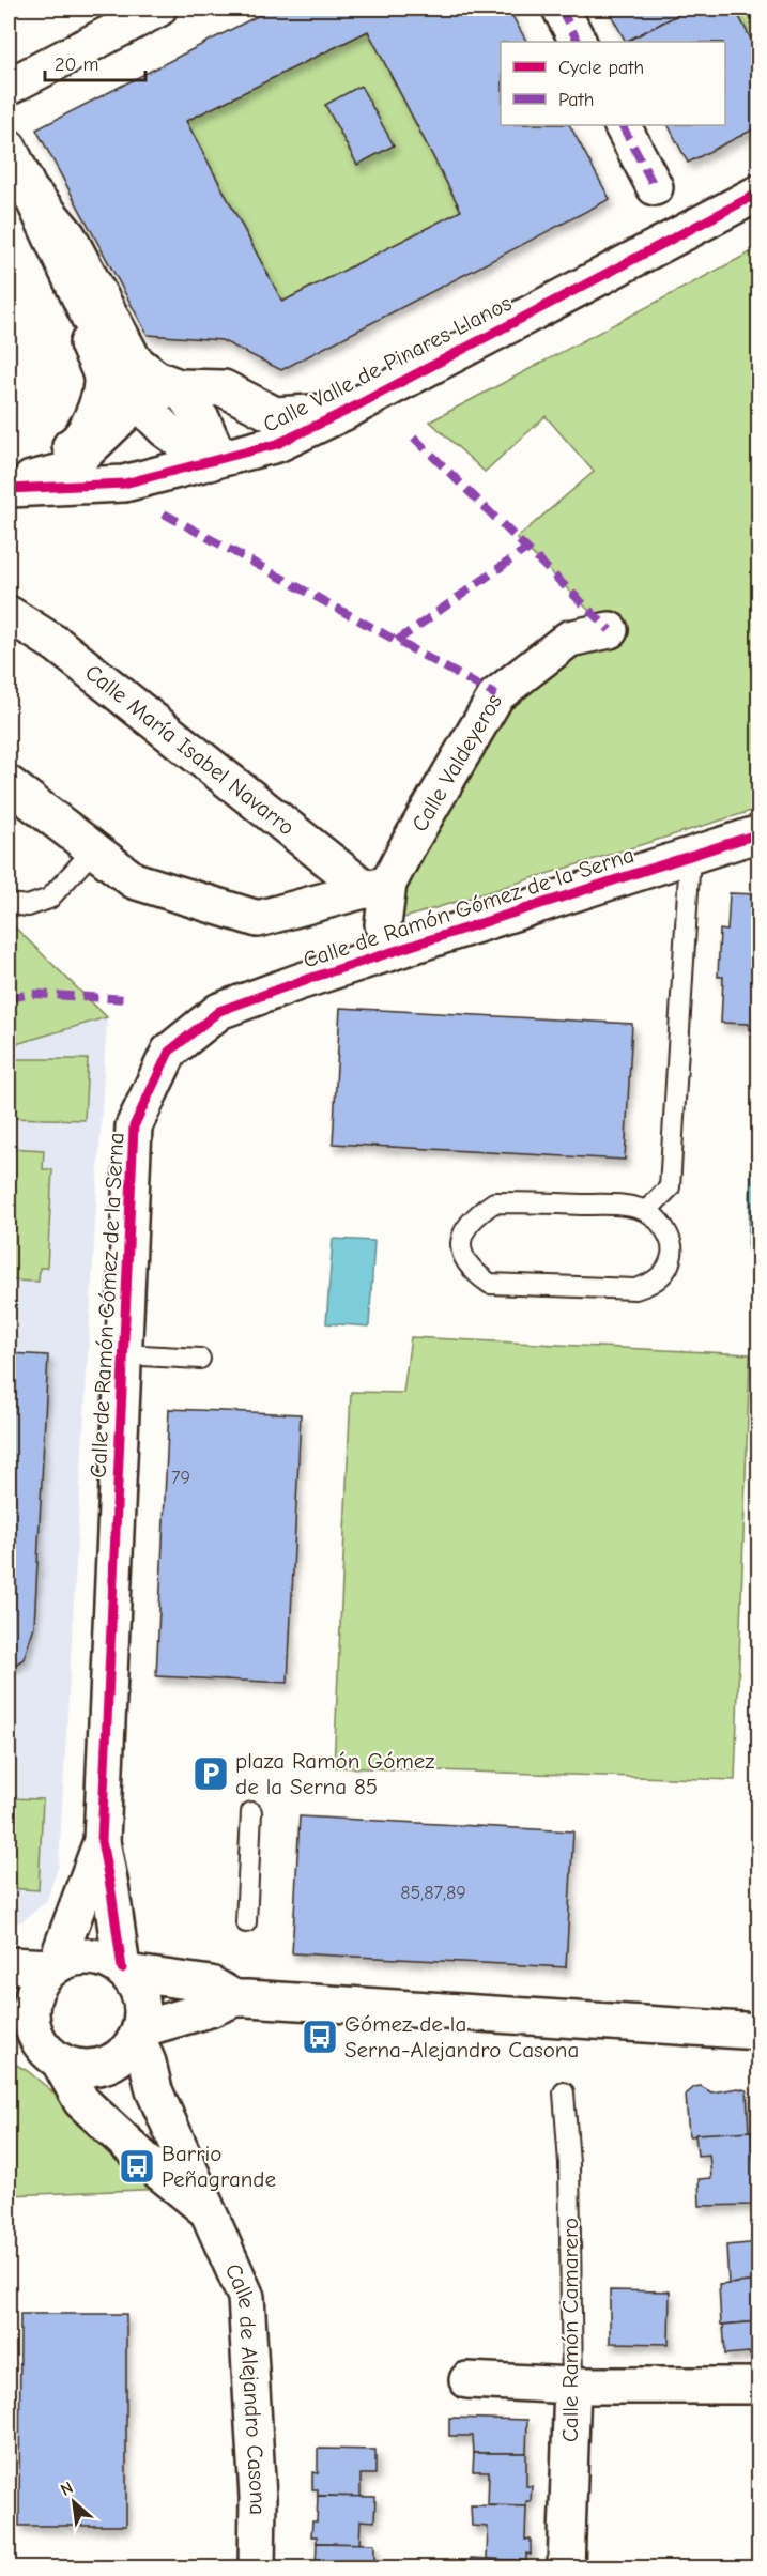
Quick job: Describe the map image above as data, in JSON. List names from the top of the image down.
{
  "streets": {
    "street": [
      "Calle Valle de Pinares Llanos",
      "Calle María Isabel Navarro",
      "Calle Valdeyeros",
      "Calle de Ramón Gómez de la Serna",
      "Calle Ramón Camarero",
      "Calle de Alejandro Casona"
    ]
  },
  "crossings": [
    ["Calle María Isabel Navarro", "Calle Valdeyeros"],
    ["Calle Valdeyeros", "Calle de Ramón Gómez de la Serna"],
    ["Calle de Ramón Gómez de la Serna", "Calle de Alejandro Casona"]
  ],
  "places": {
    "parking": ["plaza Ramón Gómez de la Serna 85"],
    "bus stop": ["Gómez de la Serna-Alejandro Casona", "Barrio Peñagrande"]
  },
  "house_numbers": ["79", "85,87,89"],
  "legend": ["Cycle path", "Path"],
  "scale_bar": "20 m",
  "north": "top left"
}
